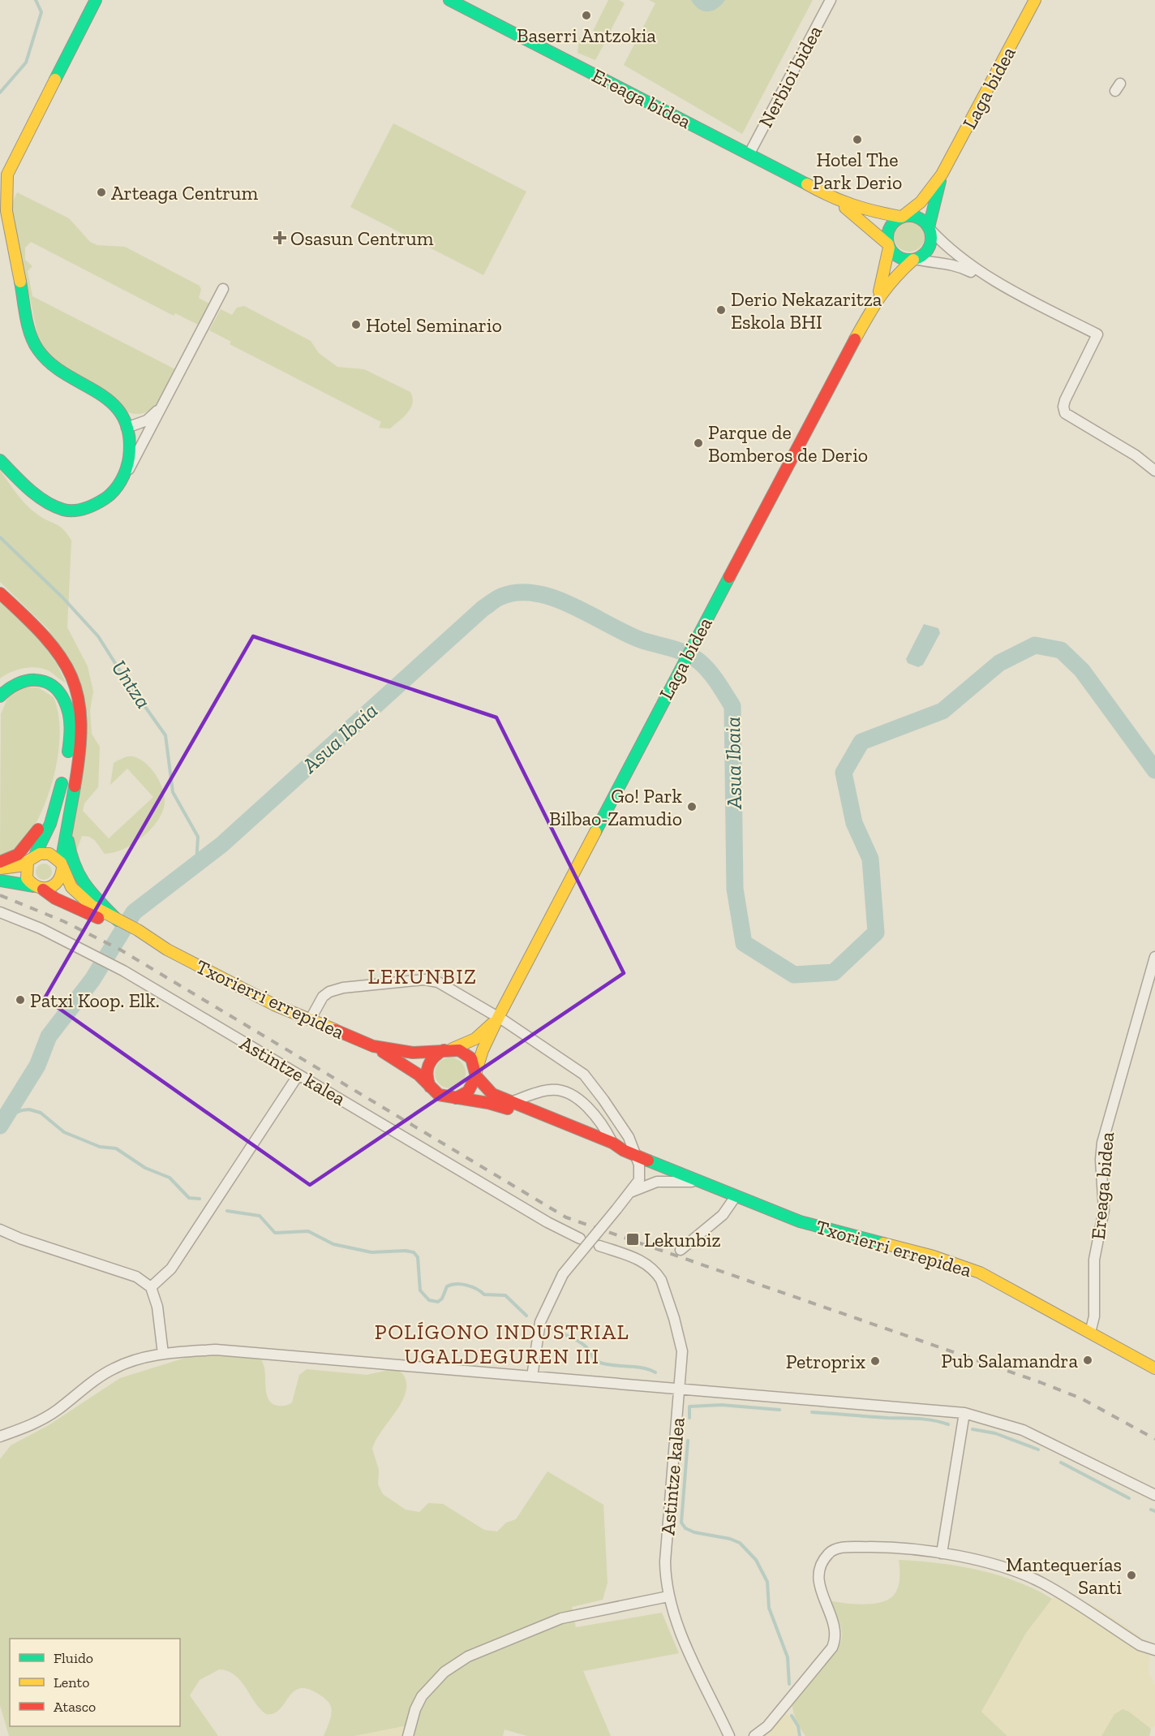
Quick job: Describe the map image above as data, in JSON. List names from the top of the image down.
{
  "streets": {
    "main road": ["Laga bidea", "Ereaga bidea", "Txorierri errepidea"],
    "street": ["Nerbioi bidea", "Astintze kalea"]
  },
  "crossings": [
    ["Nerbioi bidea", "Ereaga bidea"],
    ["Laga bidea", "Txorierri errepidea"],
    ["Ereaga bidea", "Txorierri errepidea"]
  ],
  "districts": ["LEKUNBIZ", "POLÍGONO INDUSTRIAL UGALDEGUREN III"],
  "water": ["Untza", "Asua Ibaia"],
  "places": {
    "other": [
      "Baserri Antzokia",
      "Hotel The Park Derio",
      "Arteaga Centrum",
      "Derio Nekazaritza Eskola BHI",
      "Hotel Seminario",
      "Parque de Bomberos de Derio",
      "Go! Park Bilbao-Zamudio",
      "Patxi Koop. Elk.",
      "Pub Salamandra",
      "Petroprix",
      "Mantequerías Santi"
    ],
    "health": ["Osasun Centrum"],
    "transit": ["Lekunbiz"]
  },
  "legend": ["Fluido", "Lento", "Atasco"]
}
